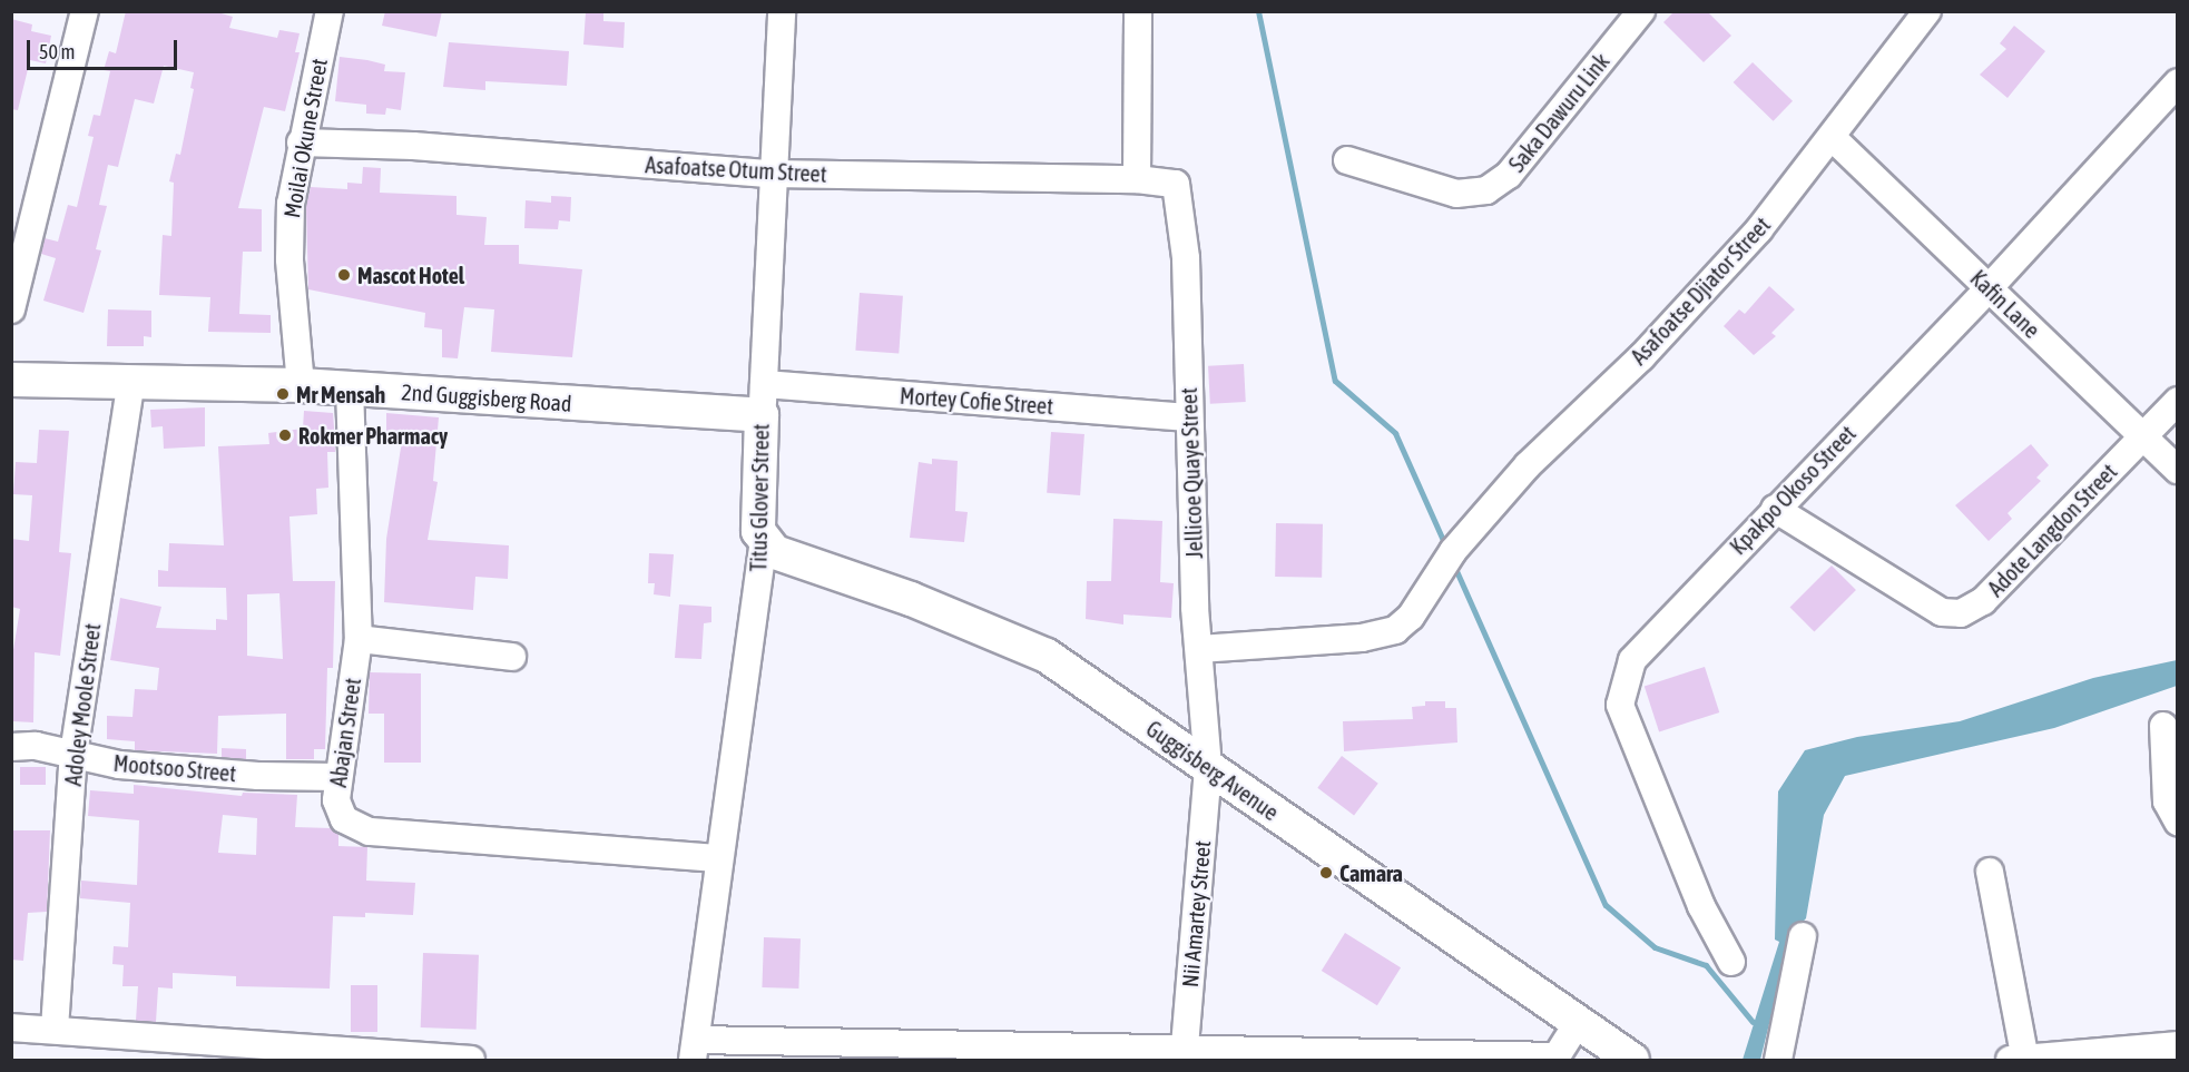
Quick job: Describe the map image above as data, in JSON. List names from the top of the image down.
{
  "streets": {
    "main road": ["2nd Guggisberg Road", "Titus Glover Street", "Guggisberg Avenue"],
    "street": [
      "Saka Dawuru Link",
      "Moilai Okune Street",
      "Asafoatse Otum Street",
      "Asafoatse Djiator Street",
      "Kafin Lane",
      "Mortey Cofie Street",
      "Jellicoe Quaye Street",
      "Kpakpo Okoso Street",
      "Adote Langdon Street",
      "Adoley Moole Street",
      "Abajan Street",
      "Mootsoo Street",
      "Nii Amartey Street"
    ]
  },
  "crossings": [
    ["Moilai Okune Street", "Asafoatse Otum Street"],
    ["Moilai Okune Street", "2nd Guggisberg Road"],
    ["Asafoatse Otum Street", "Jellicoe Quaye Street"],
    ["Asafoatse Otum Street", "Titus Glover Street"],
    ["Asafoatse Djiator Street", "Kafin Lane"],
    ["Asafoatse Djiator Street", "Jellicoe Quaye Street"],
    ["Kafin Lane", "Kpakpo Okoso Street"],
    ["Kafin Lane", "Adote Langdon Street"],
    ["2nd Guggisberg Road", "Mortey Cofie Street"],
    ["2nd Guggisberg Road", "Titus Glover Street"],
    ["2nd Guggisberg Road", "Adoley Moole Street"],
    ["2nd Guggisberg Road", "Abajan Street"],
    ["Mortey Cofie Street", "Jellicoe Quaye Street"],
    ["Mortey Cofie Street", "Titus Glover Street"],
    ["Jellicoe Quaye Street", "Guggisberg Avenue"],
    ["Jellicoe Quaye Street", "Nii Amartey Street"],
    ["Kpakpo Okoso Street", "Adote Langdon Street"],
    ["Titus Glover Street", "Abajan Street"],
    ["Titus Glover Street", "Guggisberg Avenue"],
    ["Adoley Moole Street", "Mootsoo Street"],
    ["Abajan Street", "Mootsoo Street"],
    ["Guggisberg Avenue", "Nii Amartey Street"]
  ],
  "places": [
    "Mascot Hotel",
    "Mr Mensah",
    "Rokmer Pharmacy",
    "Camara"
  ],
  "scale_bar": "50 m"
}
